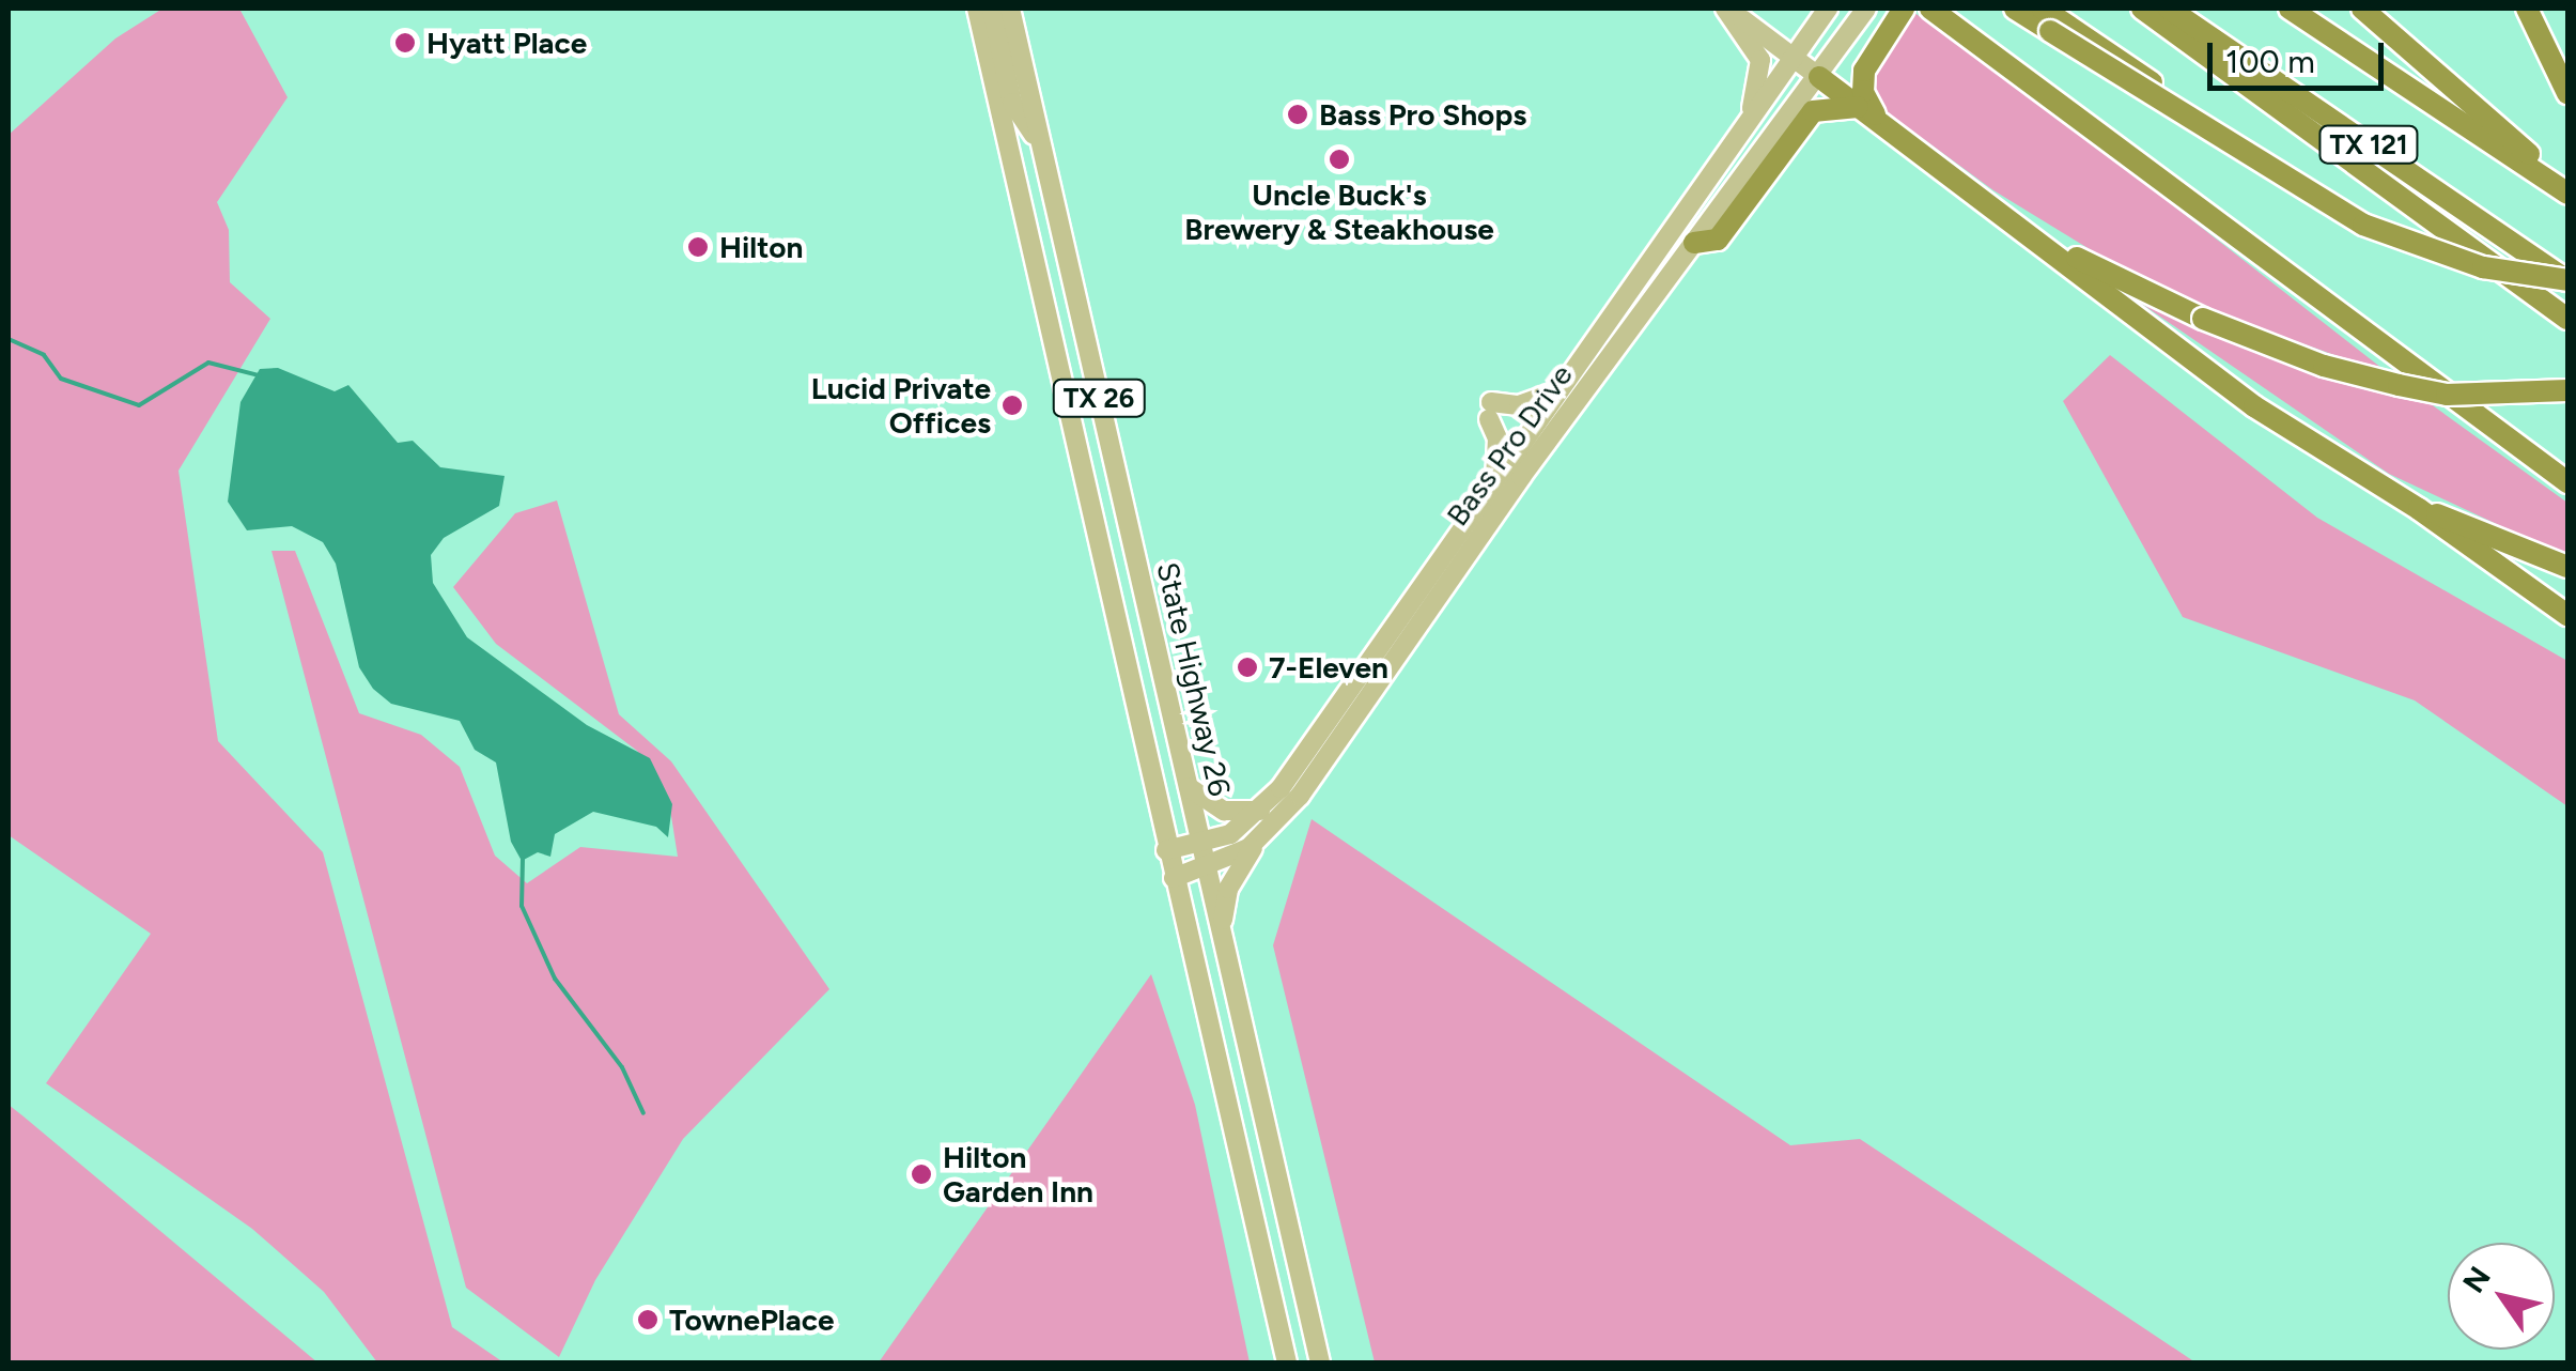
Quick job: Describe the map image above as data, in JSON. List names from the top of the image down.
{
  "streets": {
    "highway": ["TX 121"],
    "main road": ["TX 26", "Bass Pro Drive", "State Highway 26"]
  },
  "crossings": [
    ["Bass Pro Drive", "State Highway 26"]
  ],
  "places": [
    "Hyatt Place",
    "Bass Pro Shops",
    "Uncle Buck's Brewery & Steakhouse",
    "Hilton",
    "Lucid Private Offices",
    "7-Eleven",
    "Hilton Garden Inn",
    "TownePlace"
  ],
  "scale_bar": "100 m",
  "north": "top left"
}
